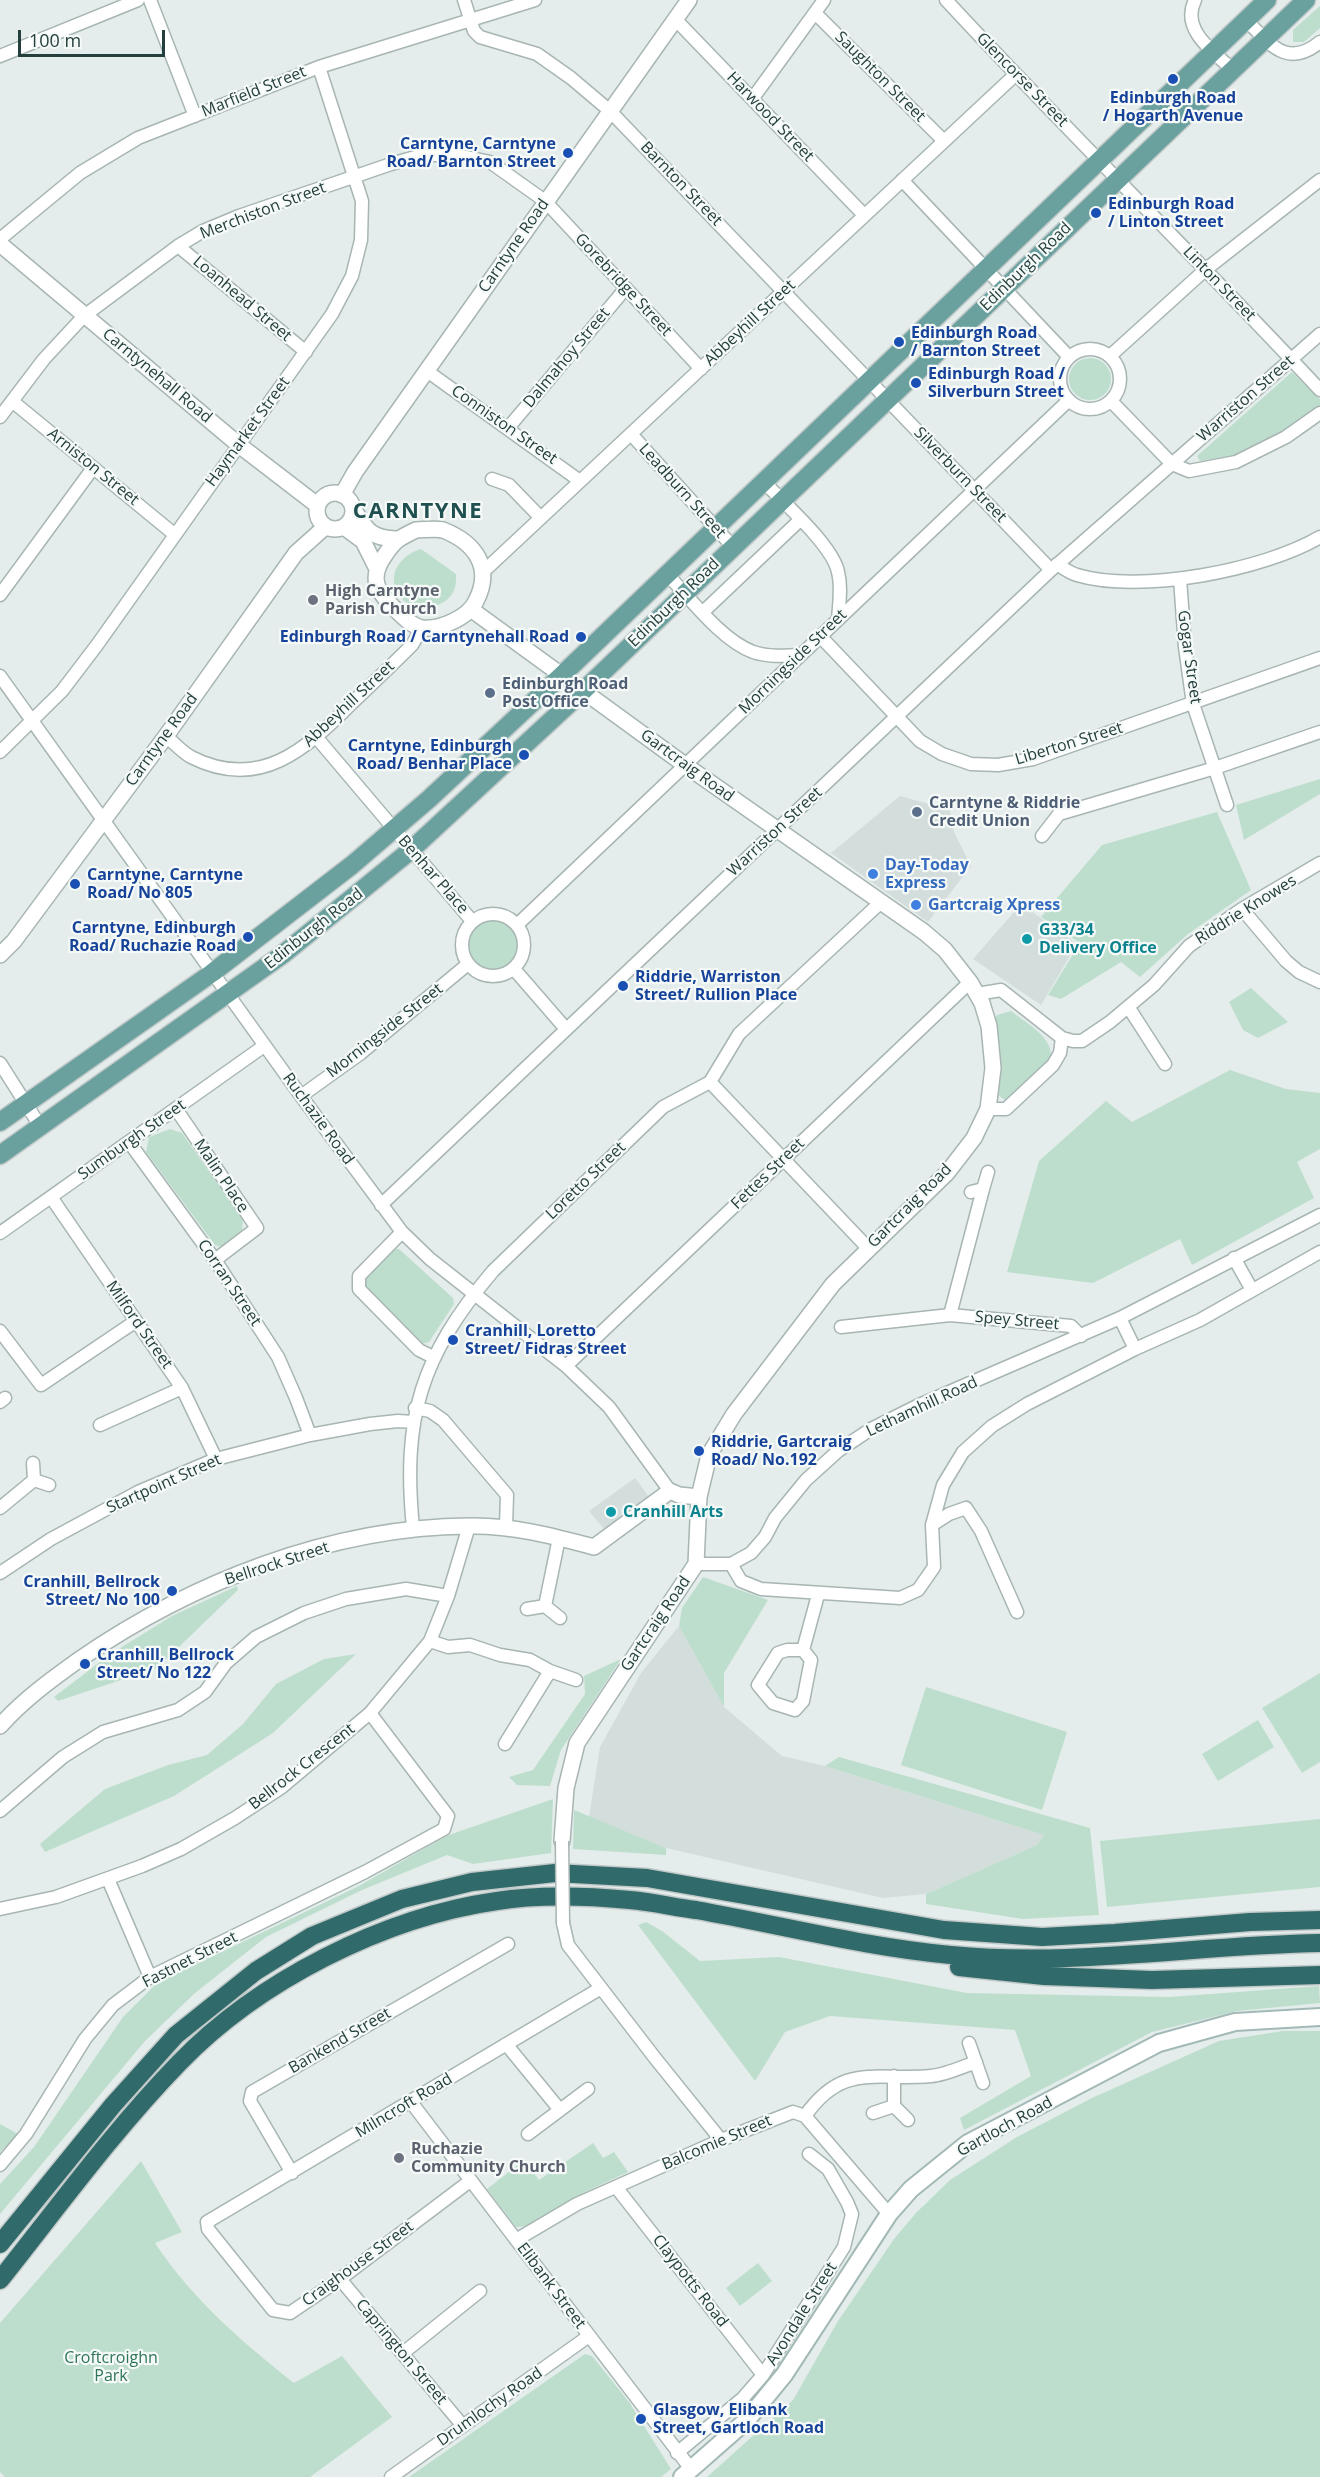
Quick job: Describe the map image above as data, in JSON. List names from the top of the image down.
{
  "streets": {
    "main road": ["Edinburgh Road", "Gartloch Road"],
    "street": [
      "Saughton Street",
      "Glencorse Street",
      "Marfield Street",
      "Harwood Street",
      "Barnton Street",
      "Merchiston Street",
      "Carntyne Road",
      "Linton Street",
      "Gorebridge Street",
      "Loanhead Street",
      "Abbeyhill Street",
      "Dalmahoy Street",
      "Carntynehall Road",
      "Warriston Street",
      "Conniston Street",
      "Haymarket Street",
      "Arniston Street",
      "Silverburn Street",
      "Leadburn Street",
      "Gogar Street",
      "Morningside Street",
      "Liberton Street",
      "Gartcraig Road",
      "Benhar Place",
      "Riddrie Knowes",
      "Ruchazie Road",
      "Sumburgh Street",
      "Fettes Street",
      "Malin Place",
      "Loretto Street",
      "Corran Street",
      "Spey Street",
      "Milford Street",
      "Lethamhill Road",
      "Startpoint Street",
      "Bellrock Street",
      "Bellrock Crescent",
      "Fastnet Street",
      "Bankend Street",
      "Milncroft Road",
      "Balcomie Street",
      "Craighouse Street",
      "Claypotts Road",
      "Elibank Street",
      "Avondale Street",
      "Caprington Street",
      "Drumlochy Road"
    ]
  },
  "crossings": [
    ["Saughton Street", "Abbeyhill Street"],
    ["Glencorse Street", "Edinburgh Road"],
    ["Glencorse Street", "Linton Street"],
    ["Glencorse Street", "Abbeyhill Street"],
    ["Marfield Street", "Barnton Street"],
    ["Marfield Street", "Haymarket Street"],
    ["Harwood Street", "Carntyne Road"],
    ["Harwood Street", "Abbeyhill Street"],
    ["Barnton Street", "Carntyne Road"],
    ["Barnton Street", "Edinburgh Road"],
    ["Barnton Street", "Abbeyhill Street"],
    ["Barnton Street", "Silverburn Street"],
    ["Merchiston Street", "Carntyne Road"],
    ["Merchiston Street", "Gorebridge Street"],
    ["Merchiston Street", "Loanhead Street"],
    ["Merchiston Street", "Carntynehall Road"],
    ["Merchiston Street", "Haymarket Street"],
    ["Merchiston Street", "Arniston Street"],
    ["Carntyne Road", "Gorebridge Street"],
    ["Carntyne Road", "Abbeyhill Street"],
    ["Carntyne Road", "Carntynehall Road"],
    ["Carntyne Road", "Conniston Street"],
    ["Carntyne Road", "Ruchazie Road"],
    ["Edinburgh Road", "Linton Street"],
    ["Edinburgh Road", "Silverburn Street"],
    ["Edinburgh Road", "Leadburn Street"],
    ["Edinburgh Road", "Gartcraig Road"],
    ["Edinburgh Road", "Benhar Place"],
    ["Edinburgh Road", "Ruchazie Road"],
    ["Linton Street", "Warriston Street"],
    ["Gorebridge Street", "Abbeyhill Street"],
    ["Gorebridge Street", "Dalmahoy Street"],
    ["Loanhead Street", "Haymarket Street"],
    ["Abbeyhill Street", "Conniston Street"],
    ["Abbeyhill Street", "Leadburn Street"],
    ["Abbeyhill Street", "Benhar Place"],
    ["Dalmahoy Street", "Conniston Street"],
    ["Carntynehall Road", "Haymarket Street"],
    ["Warriston Street", "Silverburn Street"],
    ["Warriston Street", "Liberton Street"],
    ["Warriston Street", "Gartcraig Road"],
    ["Warriston Street", "Ruchazie Road"],
    ["Haymarket Street", "Arniston Street"],
    ["Haymarket Street", "Ruchazie Road"],
    ["Silverburn Street", "Morningside Street"],
    ["Gogar Street", "Liberton Street"],
    ["Morningside Street", "Liberton Street"],
    ["Morningside Street", "Gartcraig Road"],
    ["Morningside Street", "Benhar Place"],
    ["Morningside Street", "Ruchazie Road"],
    ["Gartcraig Road", "Fettes Street"],
    ["Gartcraig Road", "Milncroft Road"],
    ["Gartcraig Road", "Balcomie Street"],
    ["Ruchazie Road", "Sumburgh Street"],
    ["Ruchazie Road", "Fettes Street"],
    ["Ruchazie Road", "Loretto Street"],
    ["Ruchazie Road", "Bellrock Street"],
    ["Sumburgh Street", "Malin Place"],
    ["Sumburgh Street", "Corran Street"],
    ["Sumburgh Street", "Milford Street"],
    ["Malin Place", "Corran Street"],
    ["Loretto Street", "Startpoint Street"],
    ["Loretto Street", "Bellrock Street"],
    ["Corran Street", "Startpoint Street"],
    ["Spey Street", "Lethamhill Road"],
    ["Milford Street", "Startpoint Street"],
    ["Bellrock Street", "Bellrock Crescent"],
    ["Bellrock Crescent", "Fastnet Street"],
    ["Bankend Street", "Milncroft Road"],
    ["Milncroft Road", "Craighouse Street"],
    ["Milncroft Road", "Elibank Street"],
    ["Gartloch Road", "Elibank Street"],
    ["Balcomie Street", "Claypotts Road"],
    ["Balcomie Street", "Elibank Street"],
    ["Craighouse Street", "Elibank Street"],
    ["Craighouse Street", "Caprington Street"],
    ["Claypotts Road", "Avondale Street"],
    ["Elibank Street", "Avondale Street"],
    ["Elibank Street", "Drumlochy Road"],
    ["Caprington Street", "Drumlochy Road"]
  ],
  "districts": ["CARNTYNE"],
  "parks": ["Croftcroighn Park"],
  "places": [
    "Edinburgh Road / Hogarth Avenue",
    "Carntyne, Carntyne Road/ Barnton Street",
    "Edinburgh Road / Linton Street",
    "Edinburgh Road / Barnton Street",
    "Edinburgh Road / Silverburn Street",
    "High Carntyne Parish Church",
    "Edinburgh Road / Carntynehall Road",
    "Edinburgh Road Post Office",
    "Carntyne, Edinburgh Road/ Benhar Place",
    "Carntyne & Riddrie Credit Union",
    "Day-Today Express",
    "Carntyne, Carntyne Road/ No 805",
    "Gartcraig Xpress",
    "Carntyne, Edinburgh Road/ Ruchazie Road",
    "G33/34 Delivery Office",
    "Riddrie, Warriston Street/ Rullion Place",
    "Cranhill, Loretto Street/ Fidras Street",
    "Riddrie, Gartcraig Road/ No.192",
    "Cranhill Arts",
    "Cranhill, Bellrock Street/ No 100",
    "Cranhill, Bellrock Street/ No 122",
    "Ruchazie Community Church",
    "Glasgow, Elibank Street, Gartloch Road"
  ],
  "scale_bar": "100 m"
}
